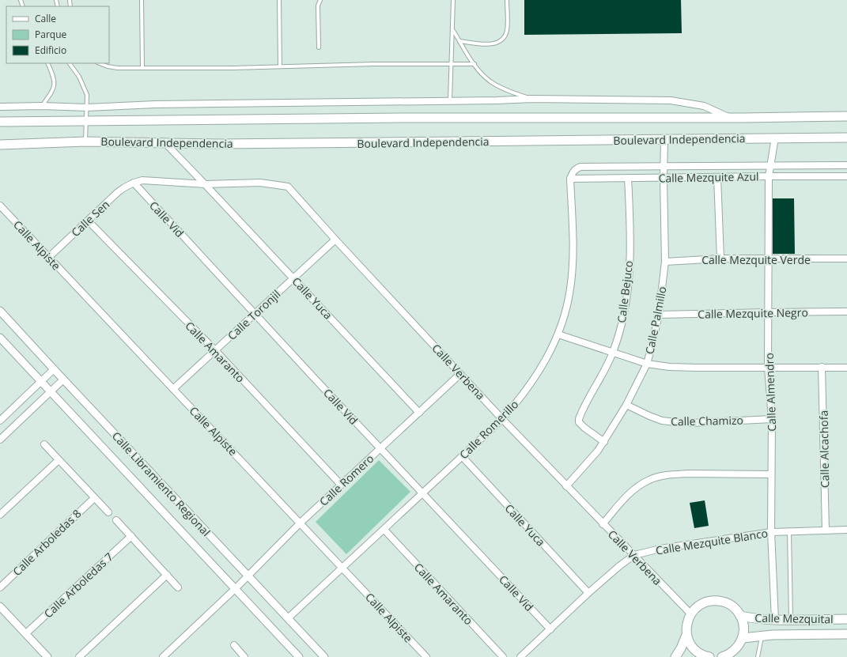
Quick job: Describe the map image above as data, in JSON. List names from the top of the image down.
{
  "streets": {
    "main road": ["Boulevard Independencia", "Calle Mezquital"],
    "street": [
      "Calle Mezquite Azul",
      "Calle Sen",
      "Calle Vid",
      "Calle Alpiste",
      "Calle Mezquite Verde",
      "Calle Bejuco",
      "Calle Yuca",
      "Calle Mezquite Negro",
      "Calle Toronjil",
      "Calle Palmillo",
      "Calle Amaranto",
      "Calle Verbena",
      "Calle Almendro",
      "Calle Chamizo",
      "Calle Romerillo",
      "Calle Alcachofa",
      "Calle Romero",
      "Calle Libramiento Regional",
      "Calle Mezquite Blanco",
      "Calle Arboledas 8",
      "Calle Arboledas 7"
    ]
  },
  "crossings": [
    ["Boulevard Independencia", "Calle Yuca"],
    ["Boulevard Independencia", "Calle Palmillo"],
    ["Boulevard Independencia", "Calle Almendro"],
    ["Calle Mezquite Azul", "Calle Bejuco"],
    ["Calle Mezquite Azul", "Calle Palmillo"],
    ["Calle Mezquite Azul", "Calle Almendro"],
    ["Calle Mezquite Azul", "Calle Romerillo"],
    ["Calle Sen", "Calle Vid"],
    ["Calle Sen", "Calle Alpiste"],
    ["Calle Sen", "Calle Amaranto"],
    ["Calle Vid", "Calle Toronjil"],
    ["Calle Vid", "Calle Romerillo"],
    ["Calle Vid", "Calle Romero"],
    ["Calle Vid", "Calle Mezquite Blanco"],
    ["Calle Alpiste", "Calle Toronjil"],
    ["Calle Alpiste", "Calle Romerillo"],
    ["Calle Alpiste", "Calle Romero"],
    ["Calle Mezquite Verde", "Calle Palmillo"],
    ["Calle Mezquite Verde", "Calle Almendro"],
    ["Calle Bejuco", "Calle Palmillo"],
    ["Calle Yuca", "Calle Toronjil"],
    ["Calle Yuca", "Calle Verbena"],
    ["Calle Yuca", "Calle Romerillo"],
    ["Calle Yuca", "Calle Romero"],
    ["Calle Yuca", "Calle Mezquite Blanco"],
    ["Calle Mezquite Negro", "Calle Palmillo"],
    ["Calle Mezquite Negro", "Calle Almendro"],
    ["Calle Toronjil", "Calle Amaranto"],
    ["Calle Toronjil", "Calle Verbena"],
    ["Calle Palmillo", "Calle Verbena"],
    ["Calle Palmillo", "Calle Chamizo"],
    ["Calle Amaranto", "Calle Romerillo"],
    ["Calle Amaranto", "Calle Romero"],
    ["Calle Verbena", "Calle Romerillo"],
    ["Calle Verbena", "Calle Romero"],
    ["Calle Verbena", "Calle Mezquite Blanco"],
    ["Calle Almendro", "Calle Chamizo"],
    ["Calle Almendro", "Calle Mezquite Blanco"],
    ["Calle Almendro", "Calle Mezquital"],
    ["Calle Romerillo", "Calle Libramiento Regional"],
    ["Calle Alcachofa", "Calle Mezquite Blanco"],
    ["Calle Romero", "Calle Libramiento Regional"]
  ],
  "legend": ["Calle", "Parque", "Edificio"]
}
